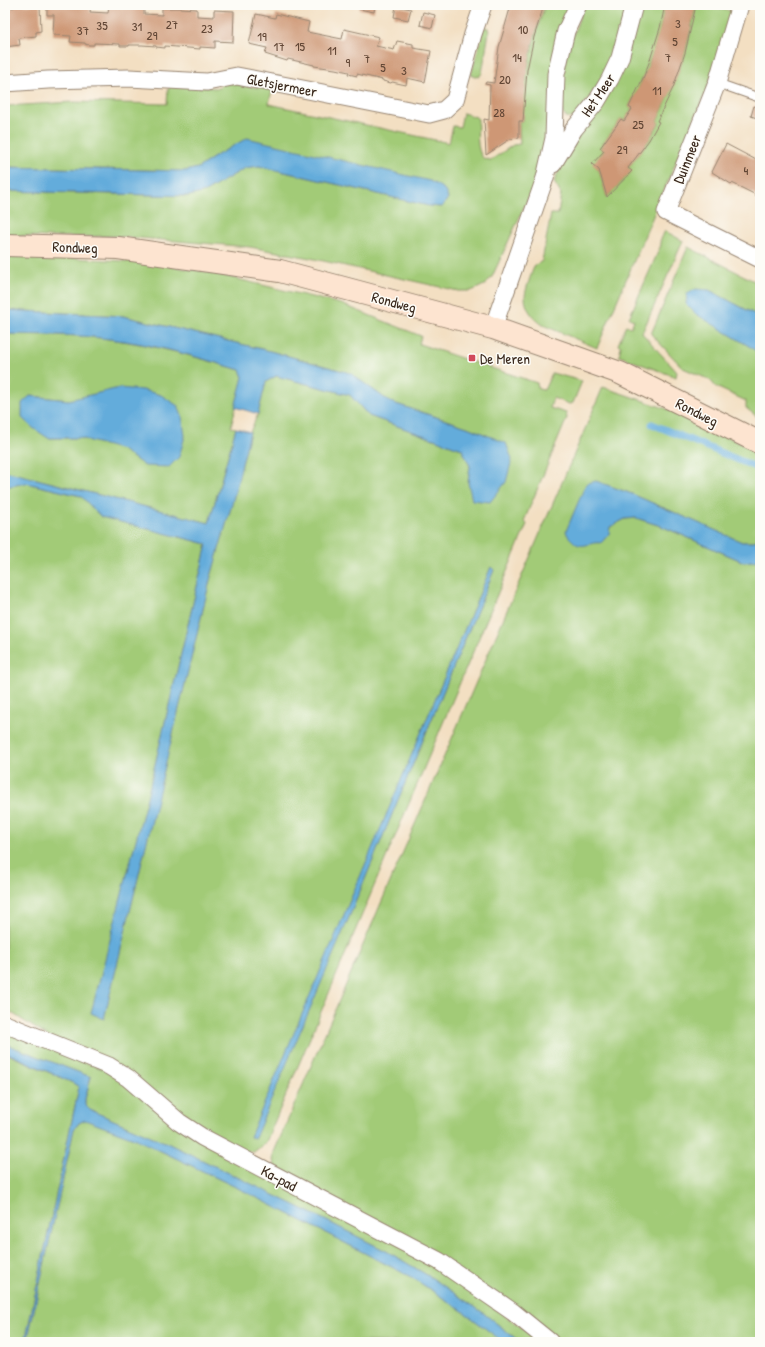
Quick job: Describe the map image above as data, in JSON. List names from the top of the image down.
{
  "streets": {
    "main road": ["Rondweg"],
    "street": [
      "Gletsjermeer",
      "Het Meer",
      "Duinmeer",
      "Ka-pad"
    ]
  },
  "crossings": [
    ["Het Meer", "Rondweg"]
  ],
  "places": {
    "transit": ["De Meren"]
  },
  "house_numbers": [
    "3",
    "27",
    "35",
    "31",
    "23",
    "10",
    "37",
    "29",
    "19",
    "5",
    "17",
    "15",
    "11",
    "14",
    "7",
    "7",
    "9",
    "5",
    "3",
    "20",
    "11",
    "28",
    "25",
    "29",
    "4"
  ]
}
